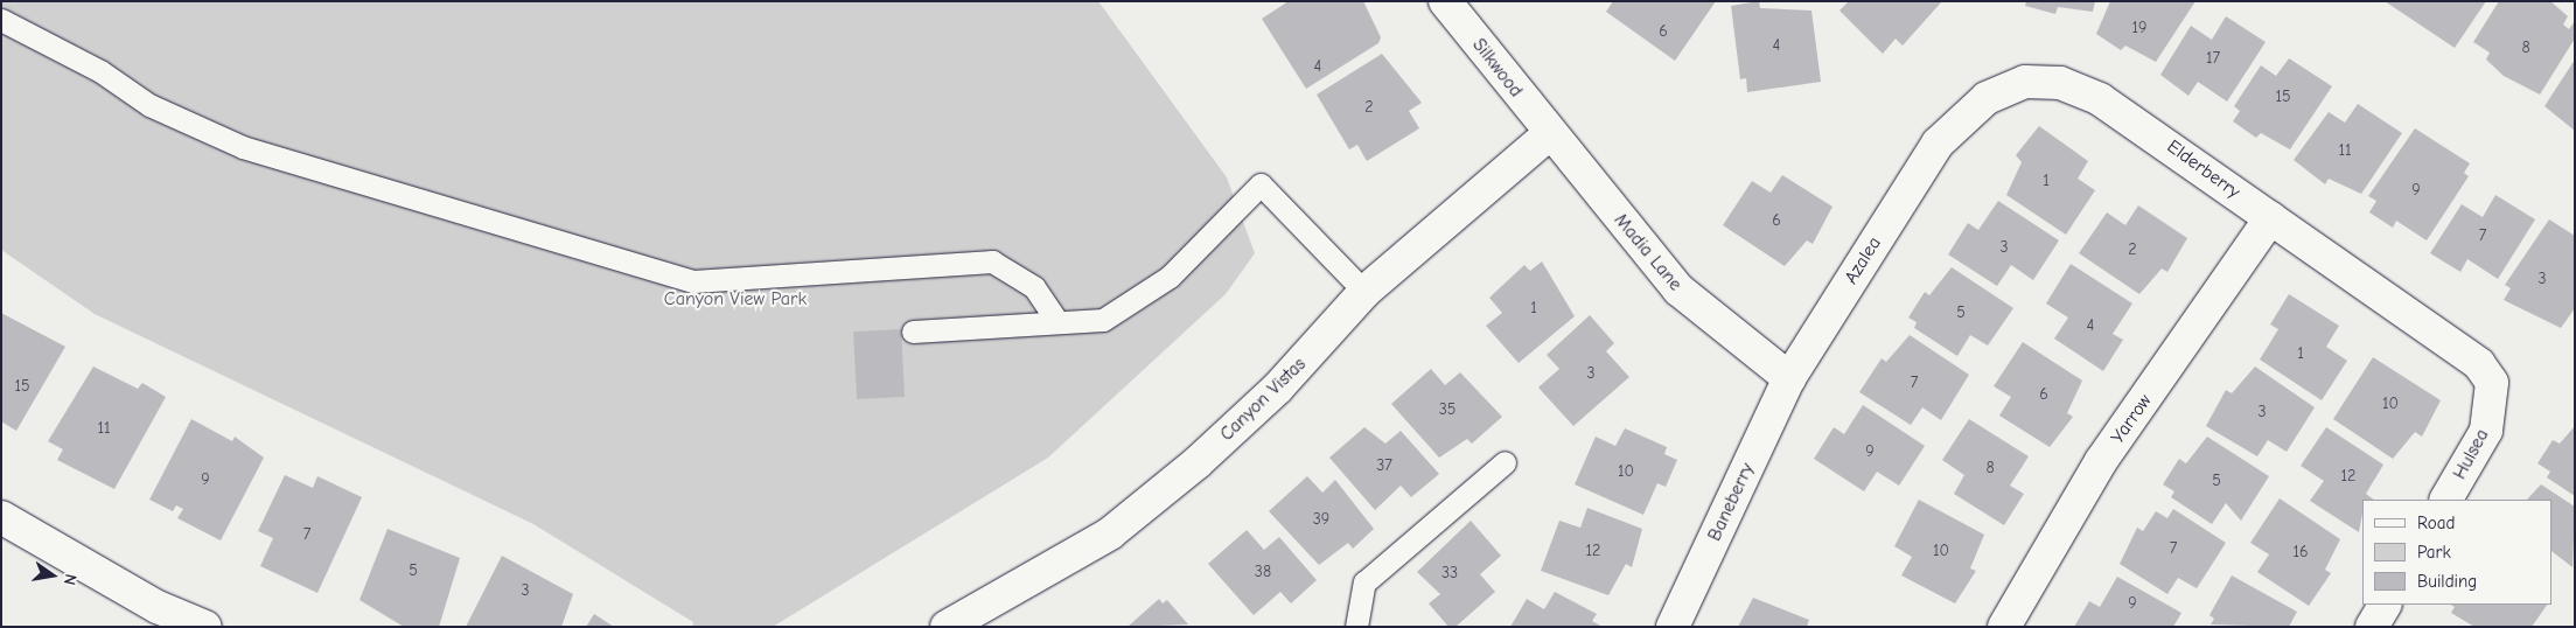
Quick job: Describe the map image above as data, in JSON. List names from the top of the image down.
{
  "streets": {
    "street": [
      "Silkwood",
      "Elderberry",
      "Madia Lane",
      "Azalea",
      "Canyon Vistas",
      "Yarrow",
      "Hulsea",
      "Baneberry"
    ]
  },
  "crossings": [
    ["Silkwood", "Madia Lane"],
    ["Silkwood", "Canyon Vistas"],
    ["Elderberry", "Azalea"],
    ["Elderberry", "Yarrow"],
    ["Elderberry", "Hulsea"],
    ["Madia Lane", "Azalea"],
    ["Madia Lane", "Canyon Vistas"],
    ["Madia Lane", "Baneberry"],
    ["Azalea", "Baneberry"]
  ],
  "parks": ["Canyon View Park"],
  "house_numbers": [
    "19",
    "6",
    "4",
    "8",
    "17",
    "4",
    "15",
    "2",
    "11",
    "1",
    "9",
    "6",
    "7",
    "3",
    "2",
    "3",
    "1",
    "5",
    "4",
    "1",
    "3",
    "7",
    "15",
    "6",
    "10",
    "35",
    "3",
    "11",
    "9",
    "37",
    "8",
    "10",
    "12",
    "9",
    "5",
    "39",
    "7",
    "7",
    "12",
    "10",
    "16",
    "5",
    "38",
    "33",
    "3",
    "9"
  ],
  "legend": ["Road", "Park", "Building"],
  "north": "right"
}
